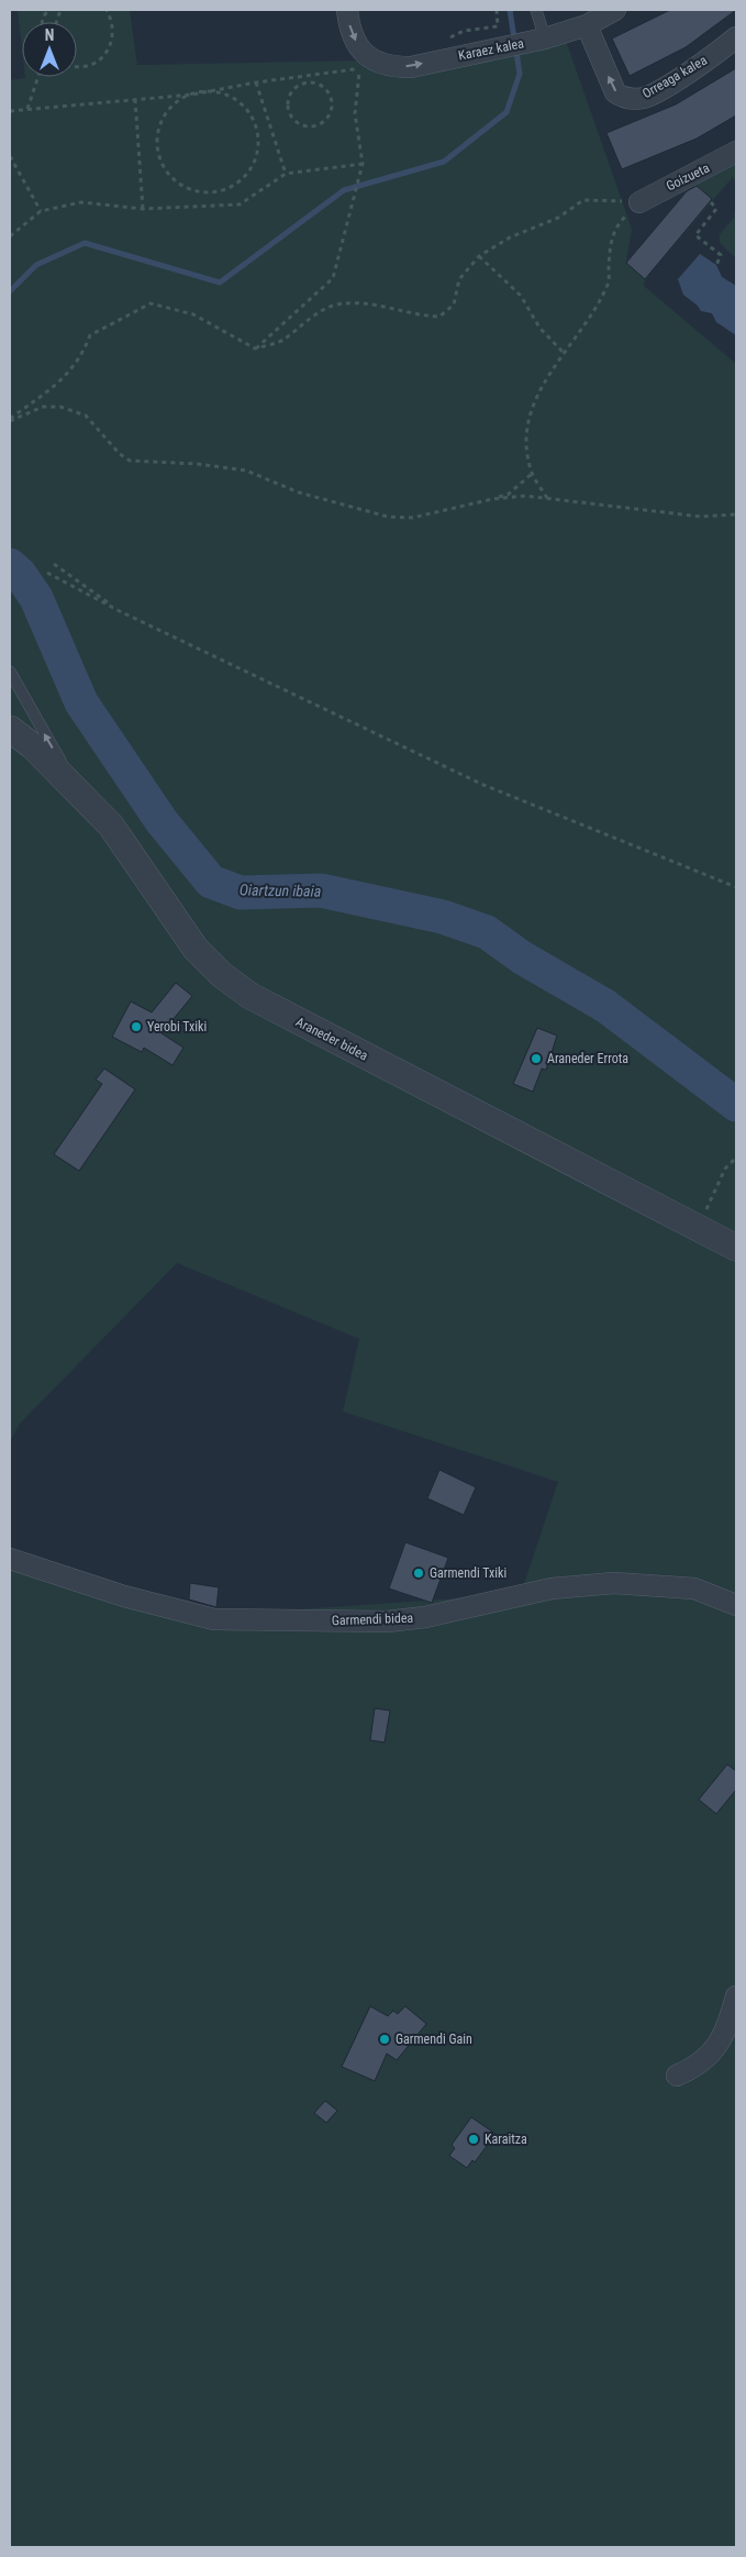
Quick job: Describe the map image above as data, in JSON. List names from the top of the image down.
{
  "streets": {
    "street": [
      "Karaez kalea",
      "Orreaga kalea",
      "Goizueta",
      "Araneder bidea",
      "Garmendi bidea"
    ]
  },
  "crossings": [
    ["Karaez kalea", "Orreaga kalea"]
  ],
  "one_way": ["Karaez kalea"],
  "water": ["Oiartzun ibaia"],
  "places": [
    "Yerobi Txiki",
    "Araneder Errota",
    "Garmendi Txiki",
    "Garmendi Gain",
    "Karaitza"
  ],
  "north": "top"
}
